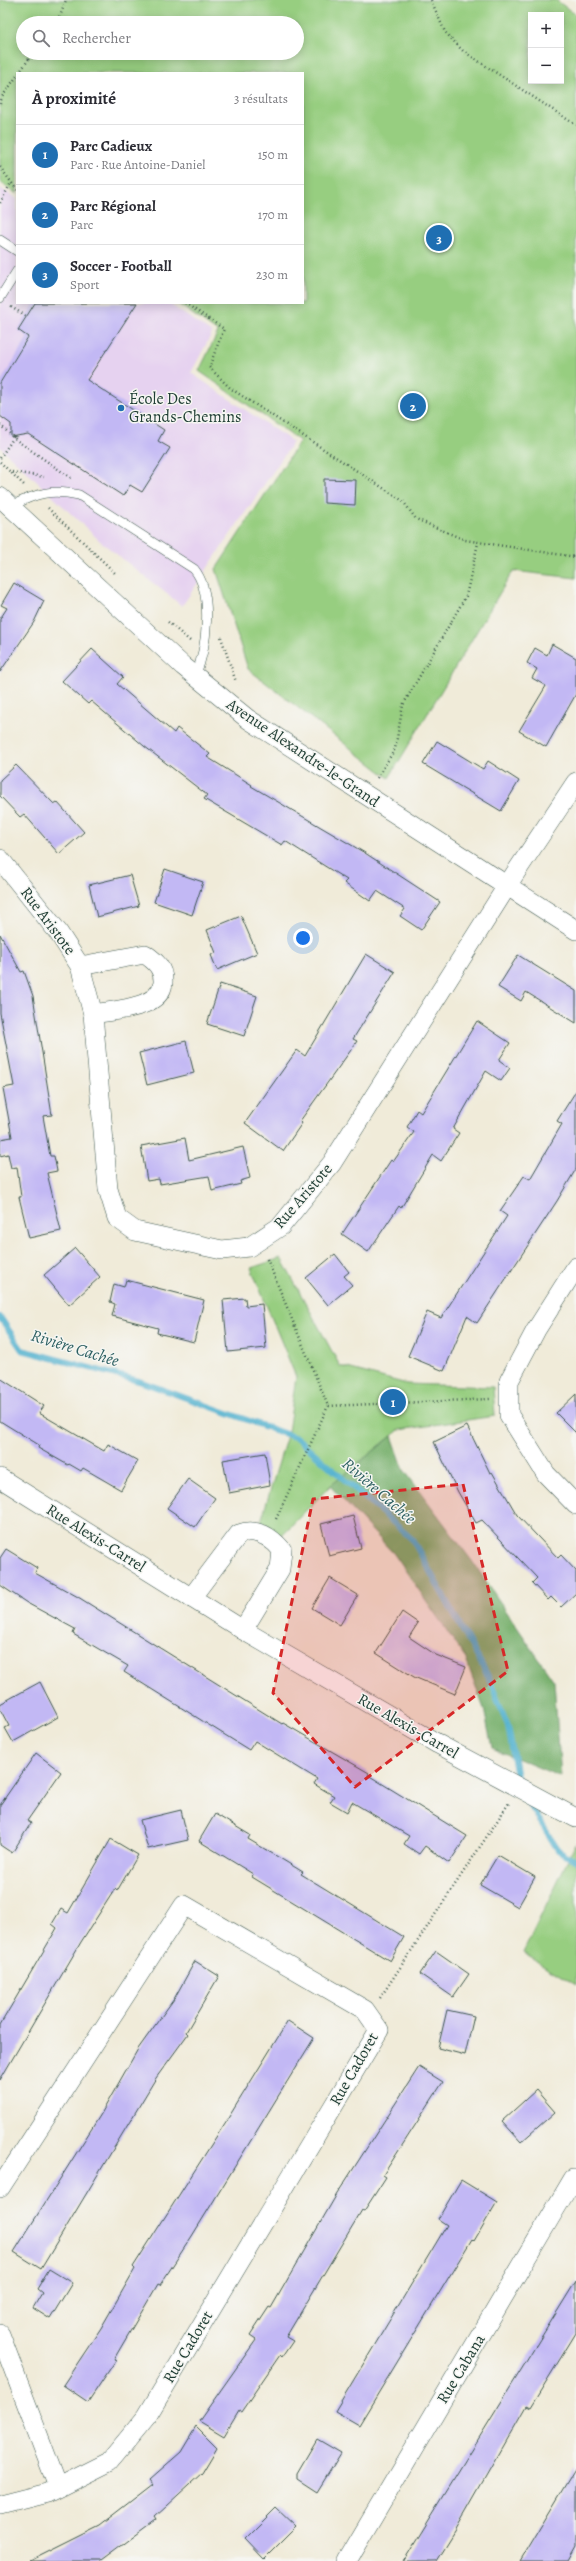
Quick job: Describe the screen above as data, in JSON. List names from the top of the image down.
{
  "streets": {
    "street": [
      "Avenue Alexandre-le-Grand",
      "Rue Aristote",
      "Rue Alexis-Carrel",
      "Rue Cadoret",
      "Rue Cabana"
    ]
  },
  "crossings": [
    ["Avenue Alexandre-le-Grand", "Rue Aristote"]
  ],
  "water": ["Rivière Cachée"],
  "places": ["École Des Grands-Chemins"],
  "page": {
    "map_buttons": ["+", "−"],
    "search": "Rechercher",
    "heading": ["À proximité", "3 résultats"],
    "list": [
      {
        "mark": "1",
        "name": "Parc Cadieux",
        "note": "Parc · Rue Antoine-Daniel",
        "value": "150 m"
      },
      {
        "mark": "2",
        "name": "Parc Régional",
        "note": "Parc",
        "value": "170 m"
      },
      {
        "mark": "3",
        "name": "Soccer - Football",
        "note": "Sport",
        "value": "230 m"
      }
    ],
    "pins": ["3", "2", "1"]
  }
}
